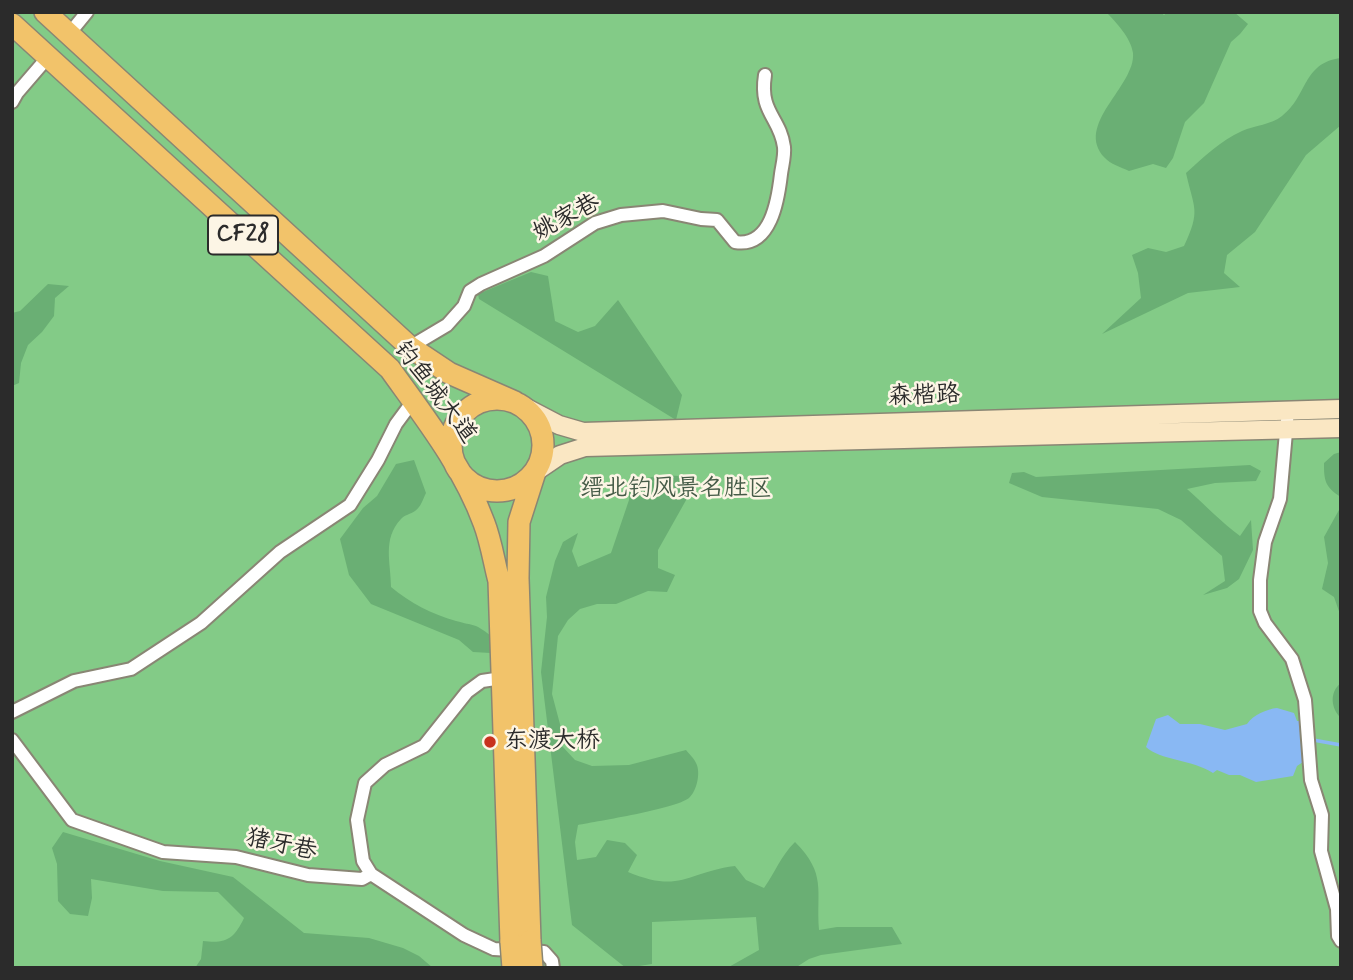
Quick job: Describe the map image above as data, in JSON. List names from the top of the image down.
{
  "streets": {
    "main road": ["CF28", "钓鱼城大道", "森楷路"],
    "street": ["姚家巷", "猪牙巷"]
  },
  "crossings": [
    ["姚家巷", "钓鱼城大道"],
    ["钓鱼城大道", "森楷路"]
  ],
  "parks": ["缙北钓风景名胜区"],
  "places": ["东渡大桥"]
}
